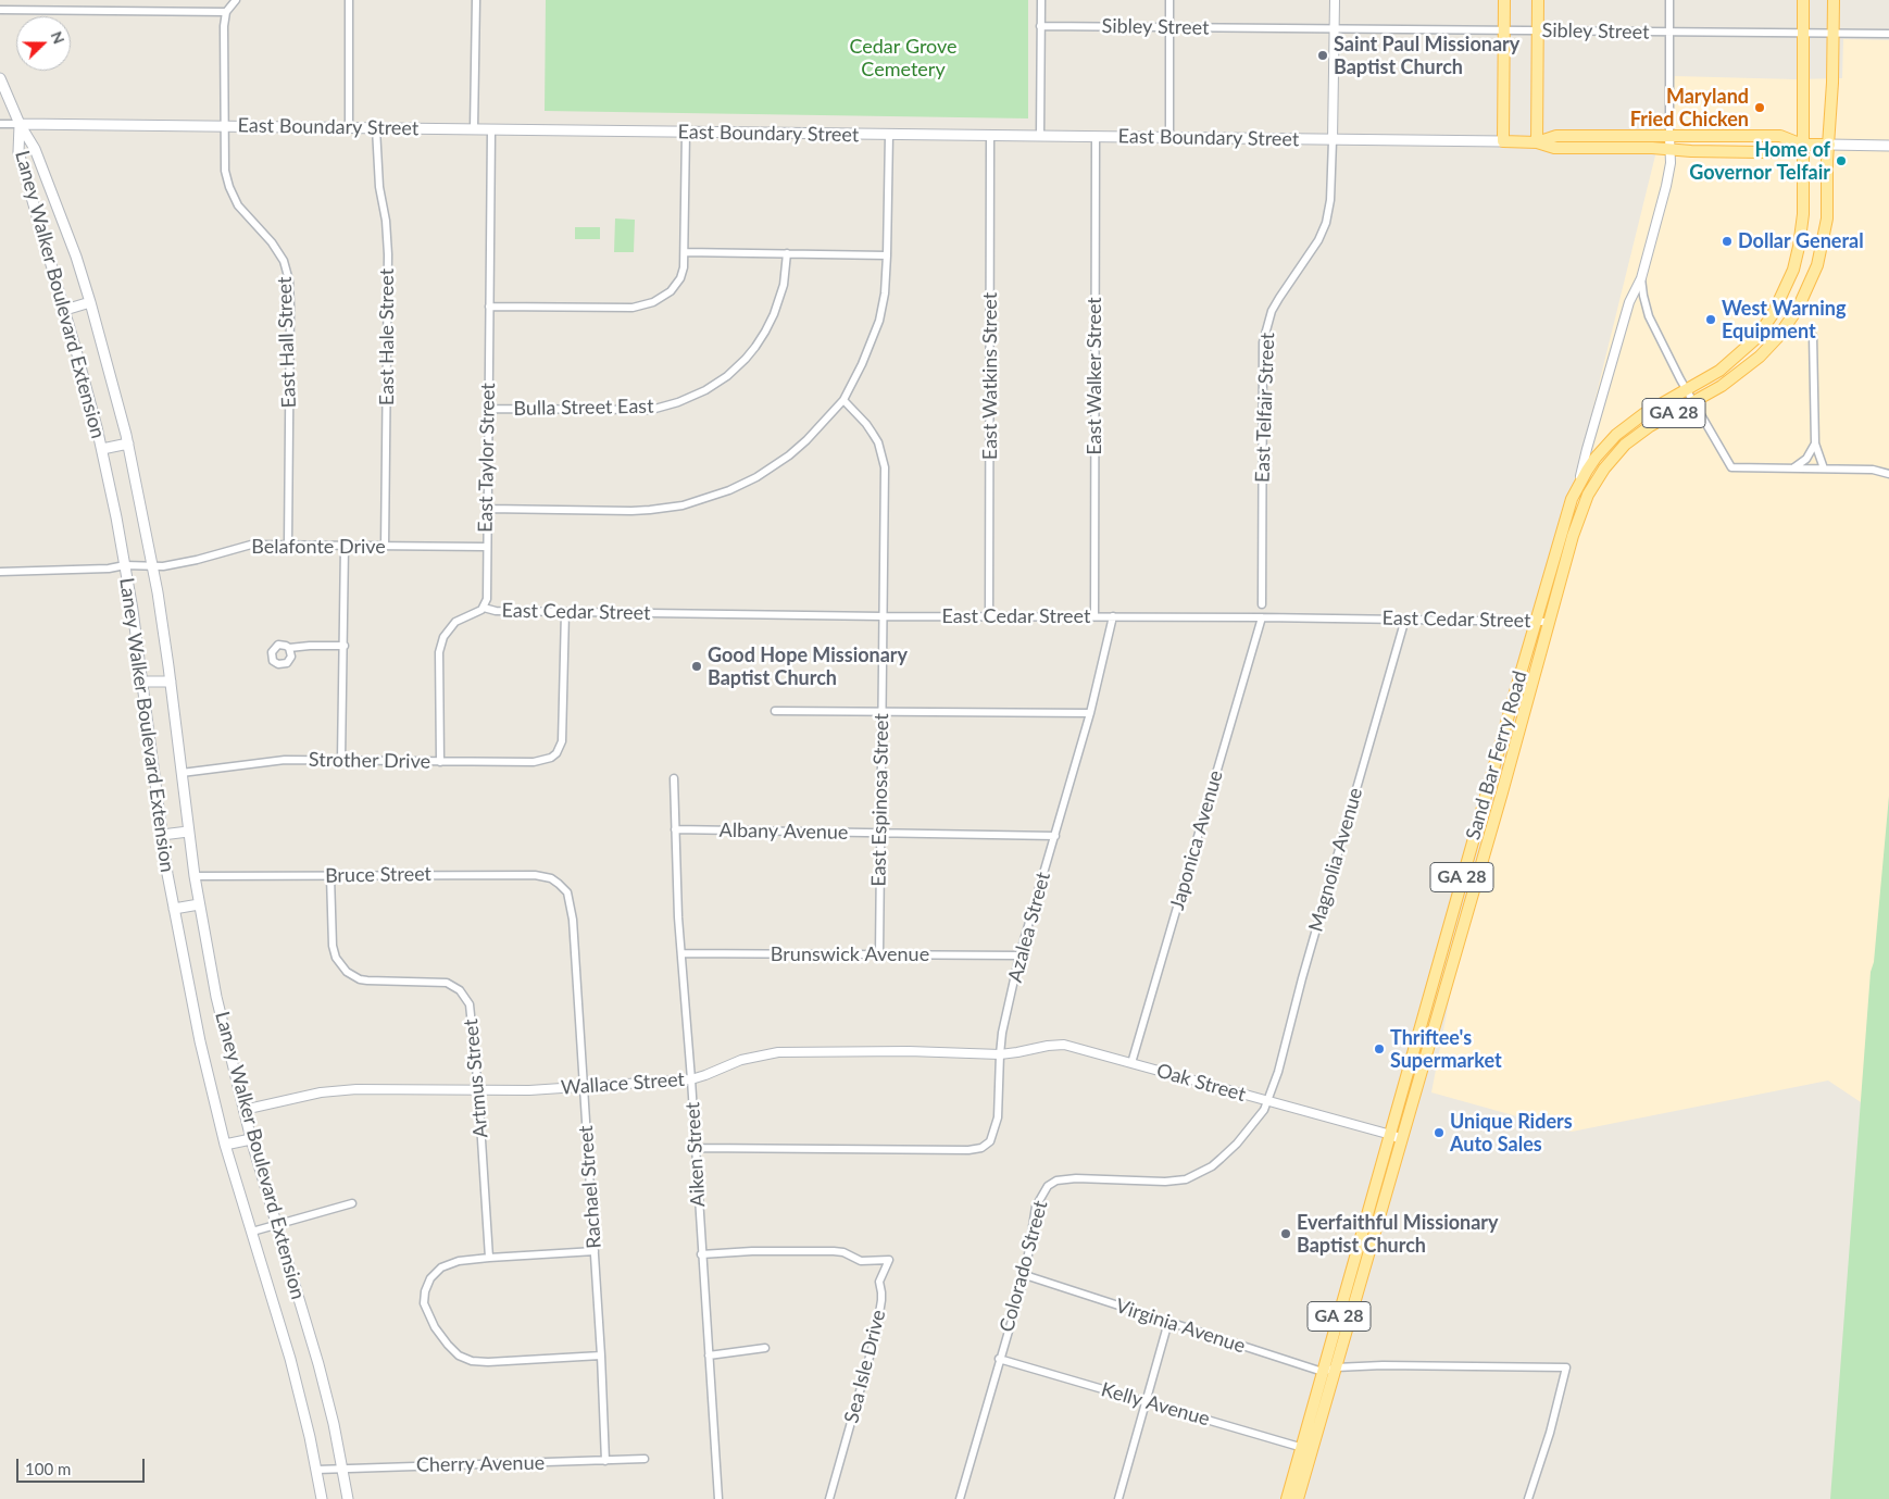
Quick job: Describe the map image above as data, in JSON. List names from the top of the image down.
{
  "streets": {
    "main road": [
      "East Boundary Street",
      "Laney Walker Boulevard Extension",
      "GA 28",
      "Sand Bar Ferry Road"
    ],
    "street": [
      "Sibley Street",
      "East Hale Street",
      "East Hall Street",
      "East Watkins Street",
      "East Walker Street",
      "Bulla Street East",
      "East Telfair Street",
      "East Taylor Street",
      "Belafonte Drive",
      "East Cedar Street",
      "Strother Drive",
      "East Espinosa Street",
      "Albany Avenue",
      "Japonica Avenue",
      "Magnolia Avenue",
      "Bruce Street",
      "Azalea Street",
      "Brunswick Avenue",
      "Artmus Street",
      "Oak Street",
      "Wallace Street",
      "Aiken Street",
      "Rachael Street",
      "Colorado Street",
      "Virginia Avenue",
      "Sea Isle Drive",
      "Kelly Avenue",
      "Cherry Avenue"
    ]
  },
  "crossings": [
    ["Sibley Street", "East Telfair Street"],
    ["Sibley Street", "GA 28"],
    ["East Boundary Street", "Laney Walker Boulevard Extension"],
    ["East Boundary Street", "East Hale Street"],
    ["East Boundary Street", "East Hall Street"],
    ["East Boundary Street", "East Watkins Street"],
    ["East Boundary Street", "East Walker Street"],
    ["East Boundary Street", "East Telfair Street"],
    ["East Boundary Street", "GA 28"],
    ["East Boundary Street", "East Taylor Street"],
    ["Laney Walker Boulevard Extension", "Belafonte Drive"],
    ["Laney Walker Boulevard Extension", "Strother Drive"],
    ["Laney Walker Boulevard Extension", "Bruce Street"],
    ["Laney Walker Boulevard Extension", "Wallace Street"],
    ["Laney Walker Boulevard Extension", "Cherry Avenue"],
    ["East Hale Street", "Belafonte Drive"],
    ["East Hall Street", "Belafonte Drive"],
    ["East Watkins Street", "East Cedar Street"],
    ["East Walker Street", "East Cedar Street"],
    ["Bulla Street East", "East Taylor Street"],
    ["GA 28", "Sand Bar Ferry Road"],
    ["East Taylor Street", "Belafonte Drive"],
    ["East Taylor Street", "East Cedar Street"],
    ["East Cedar Street", "Sand Bar Ferry Road"],
    ["East Cedar Street", "Strother Drive"],
    ["East Cedar Street", "East Espinosa Street"],
    ["East Cedar Street", "Japonica Avenue"],
    ["East Cedar Street", "Magnolia Avenue"],
    ["East Cedar Street", "Azalea Street"],
    ["Sand Bar Ferry Road", "Oak Street"],
    ["Sand Bar Ferry Road", "Virginia Avenue"],
    ["Sand Bar Ferry Road", "Kelly Avenue"],
    ["East Espinosa Street", "Albany Avenue"],
    ["East Espinosa Street", "Brunswick Avenue"],
    ["Albany Avenue", "Azalea Street"],
    ["Albany Avenue", "Aiken Street"],
    ["Japonica Avenue", "Oak Street"],
    ["Magnolia Avenue", "Oak Street"],
    ["Magnolia Avenue", "Colorado Street"],
    ["Bruce Street", "Artmus Street"],
    ["Bruce Street", "Rachael Street"],
    ["Azalea Street", "Brunswick Avenue"],
    ["Azalea Street", "Oak Street"],
    ["Azalea Street", "Wallace Street"],
    ["Azalea Street", "Aiken Street"],
    ["Brunswick Avenue", "Aiken Street"],
    ["Artmus Street", "Wallace Street"],
    ["Oak Street", "Wallace Street"],
    ["Oak Street", "Colorado Street"],
    ["Wallace Street", "Aiken Street"],
    ["Wallace Street", "Rachael Street"],
    ["Aiken Street", "Sea Isle Drive"],
    ["Rachael Street", "Cherry Avenue"],
    ["Colorado Street", "Virginia Avenue"],
    ["Colorado Street", "Kelly Avenue"]
  ],
  "parks": ["Cedar Grove Cemetery"],
  "places": [
    "Saint Paul Missionary Baptist Church",
    "Maryland Fried Chicken",
    "Home of Governor Telfair",
    "Dollar General",
    "West Warning Equipment",
    "Good Hope Missionary Baptist Church",
    "Thriftee's Supermarket",
    "Unique Riders Auto Sales",
    "Everfaithful Missionary Baptist Church"
  ],
  "scale_bar": "100 m",
  "north": "right"
}
